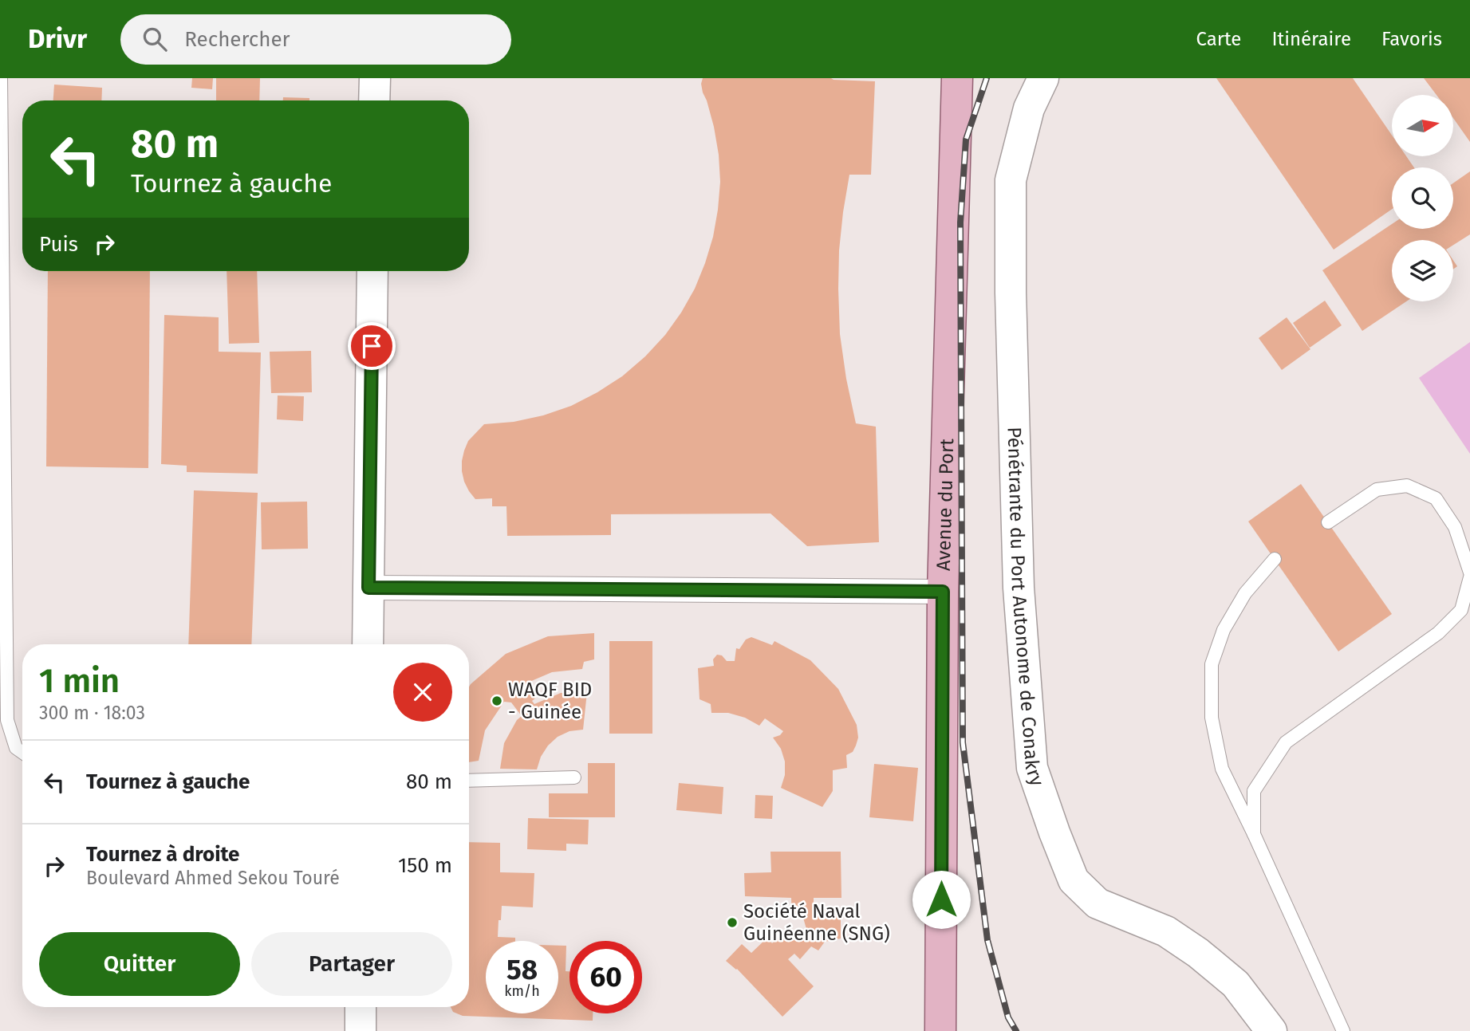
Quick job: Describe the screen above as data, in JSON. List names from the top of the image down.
{
  "streets": {
    "main road": ["Avenue du Port"],
    "street": ["Pénétrante du Port Autonome de Conakry"]
  },
  "places": ["WAQF BID - Guinée", "Société Naval Guinéenne (SNG)"],
  "north": "right",
  "page": {
    "header": "Drivr",
    "search": "Rechercher",
    "nav": ["Carte", "Itinéraire", "Favoris"],
    "turn": ["80 m", "Tournez à gauche"],
    "then": "Puis",
    "heading": ["1 min", "300 m · 18:03"],
    "list": [
      {
        "name": "Tournez à gauche",
        "value": "80 m"
      },
      {
        "name": "Tournez à droite",
        "note": "Boulevard Ahmed Sekou Touré",
        "value": "150 m"
      }
    ],
    "buttons": ["Quitter", "Partager"],
    "speed": "58 km/h",
    "limit": "60"
  }
}
